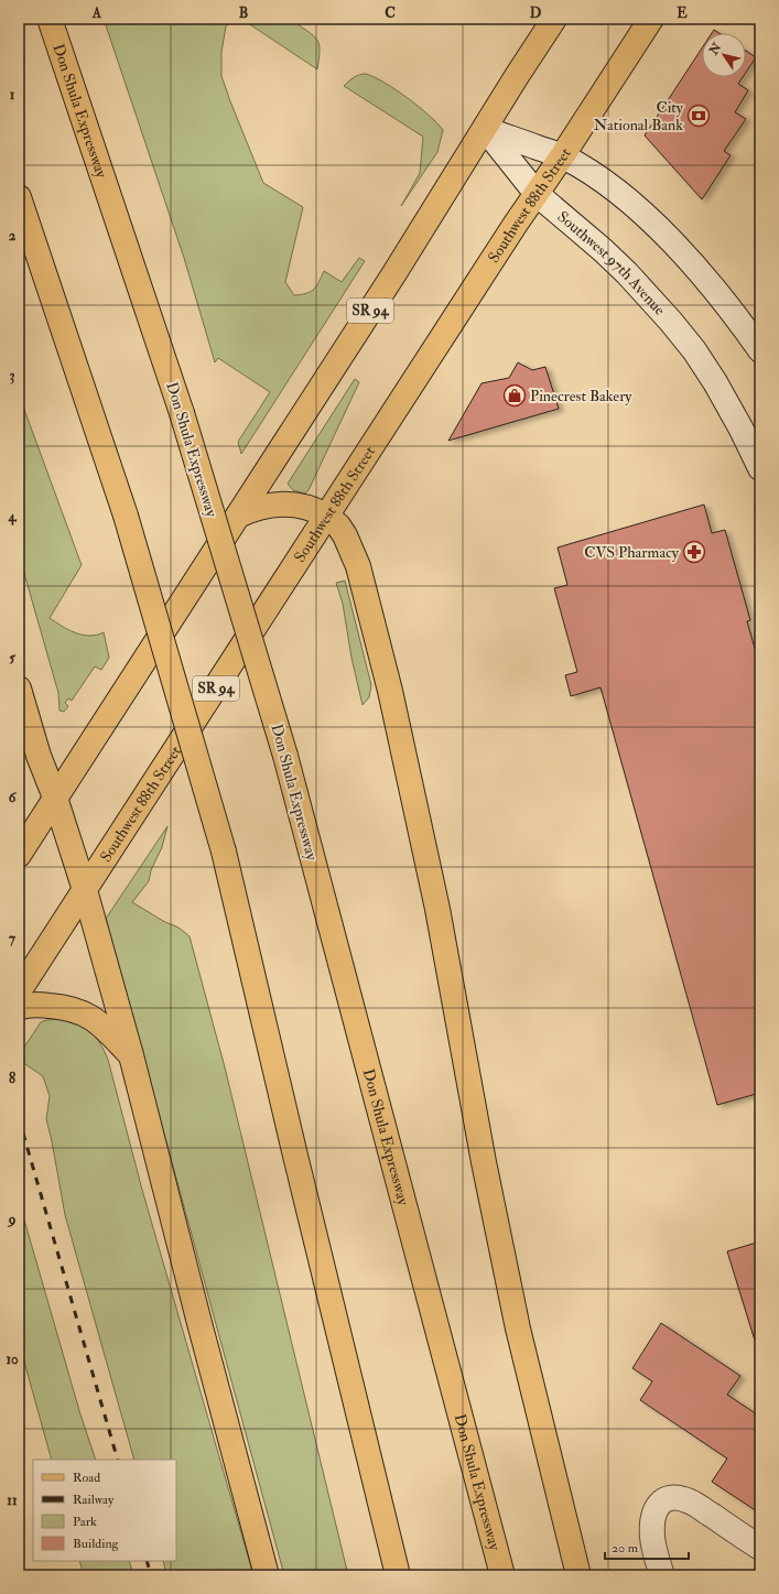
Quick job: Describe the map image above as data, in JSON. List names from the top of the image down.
{
  "streets": {
    "main road": ["Don Shula Expressway", "Southwest 88th Street", "SR 94"],
    "street": ["Southwest 97th Avenue"]
  },
  "crossings": [
    ["Southwest 88th Street", "Southwest 97th Avenue"],
    ["Southwest 97th Avenue", "SR 94"]
  ],
  "places": {
    "bank": ["City National Bank"],
    "shop": ["Pinecrest Bakery"],
    "pharmacy": ["CVS Pharmacy"]
  },
  "legend": [
    "Road",
    "Railway",
    "Park",
    "Building"
  ],
  "scale_bar": "20 m",
  "north": "top left",
  "grid": {
    "columns": [
      "A",
      "B",
      "C",
      "D",
      "E"
    ],
    "rows": [
      "1",
      "2",
      "3",
      "4",
      "5",
      "6",
      "7",
      "8",
      "9",
      "10",
      "11"
    ]
  }
}
